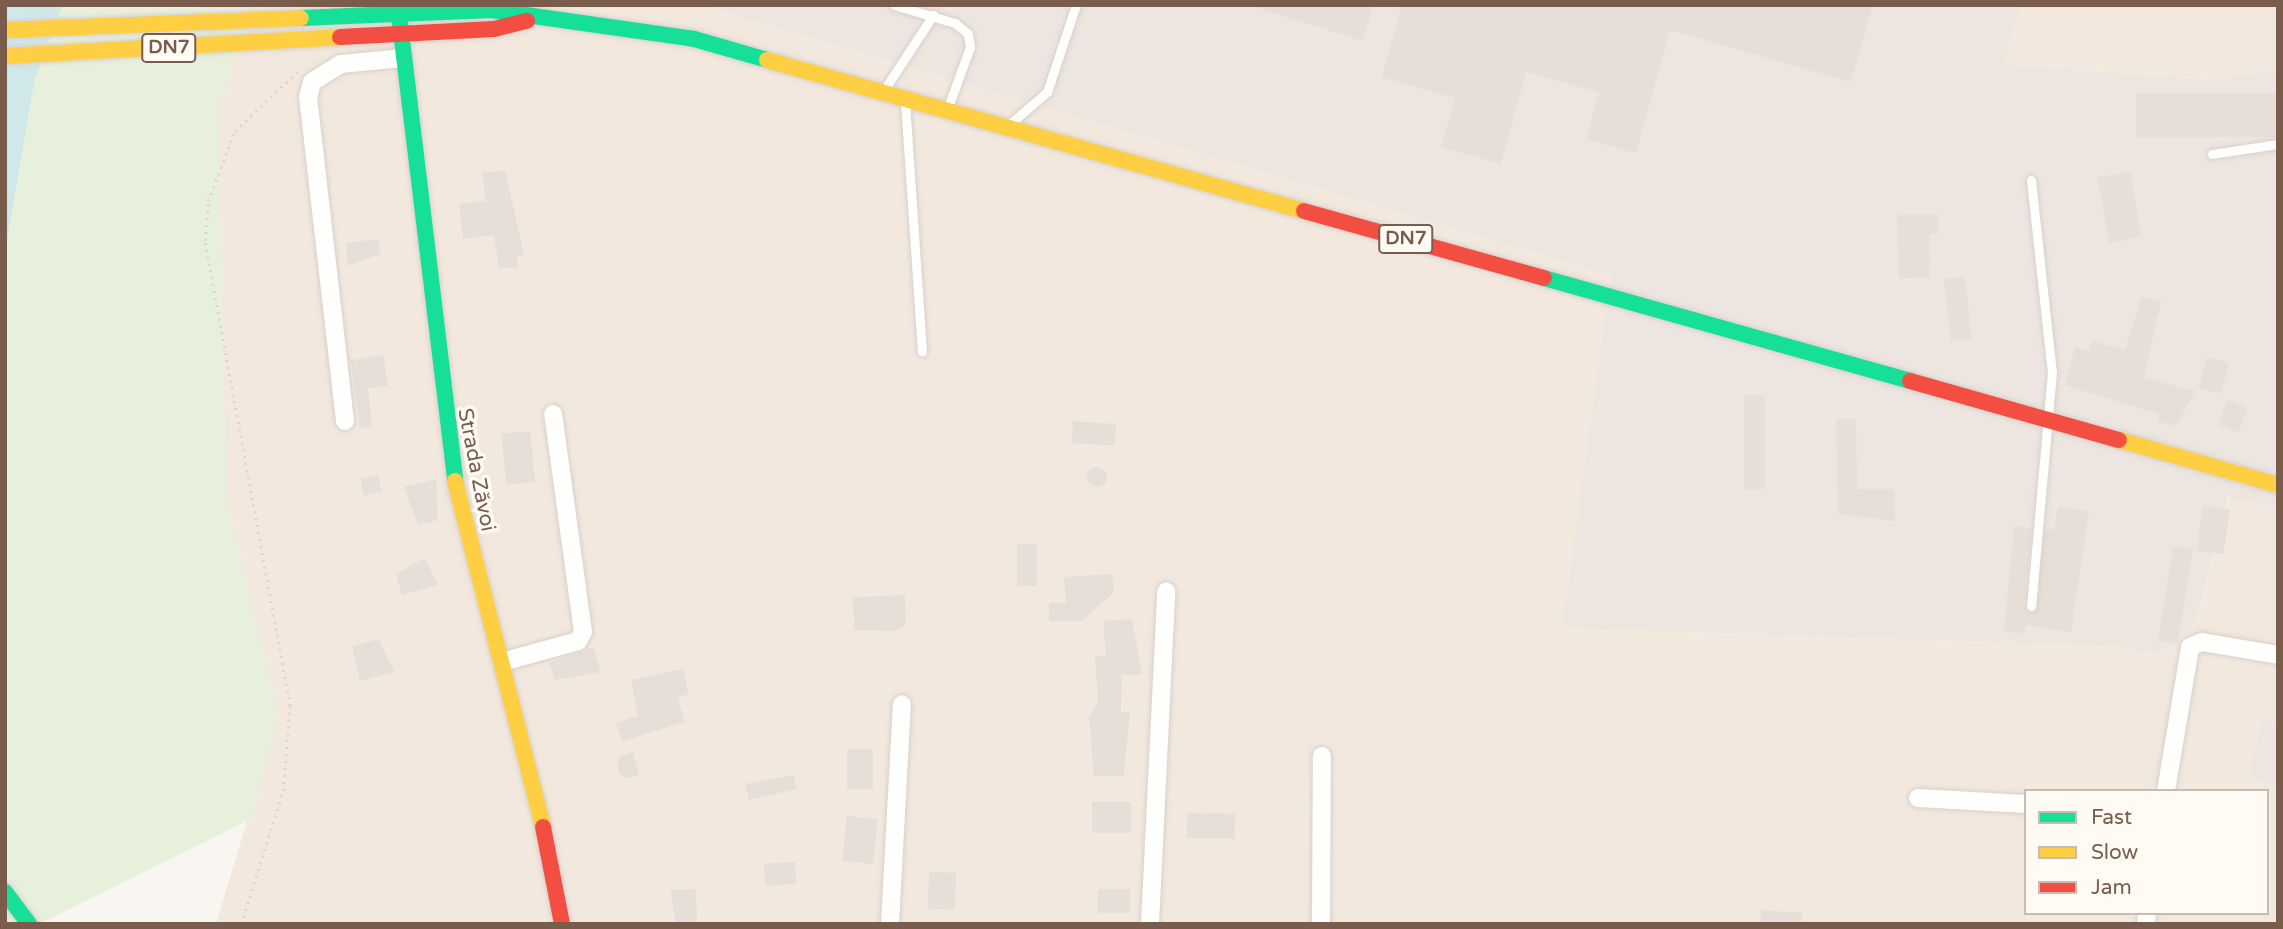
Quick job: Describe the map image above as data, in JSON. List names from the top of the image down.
{
  "streets": {
    "main road": ["DN7", "Strada Zăvoi"]
  },
  "crossings": [
    ["DN7", "Strada Zăvoi"]
  ],
  "legend": ["Fast", "Slow", "Jam"]
}
